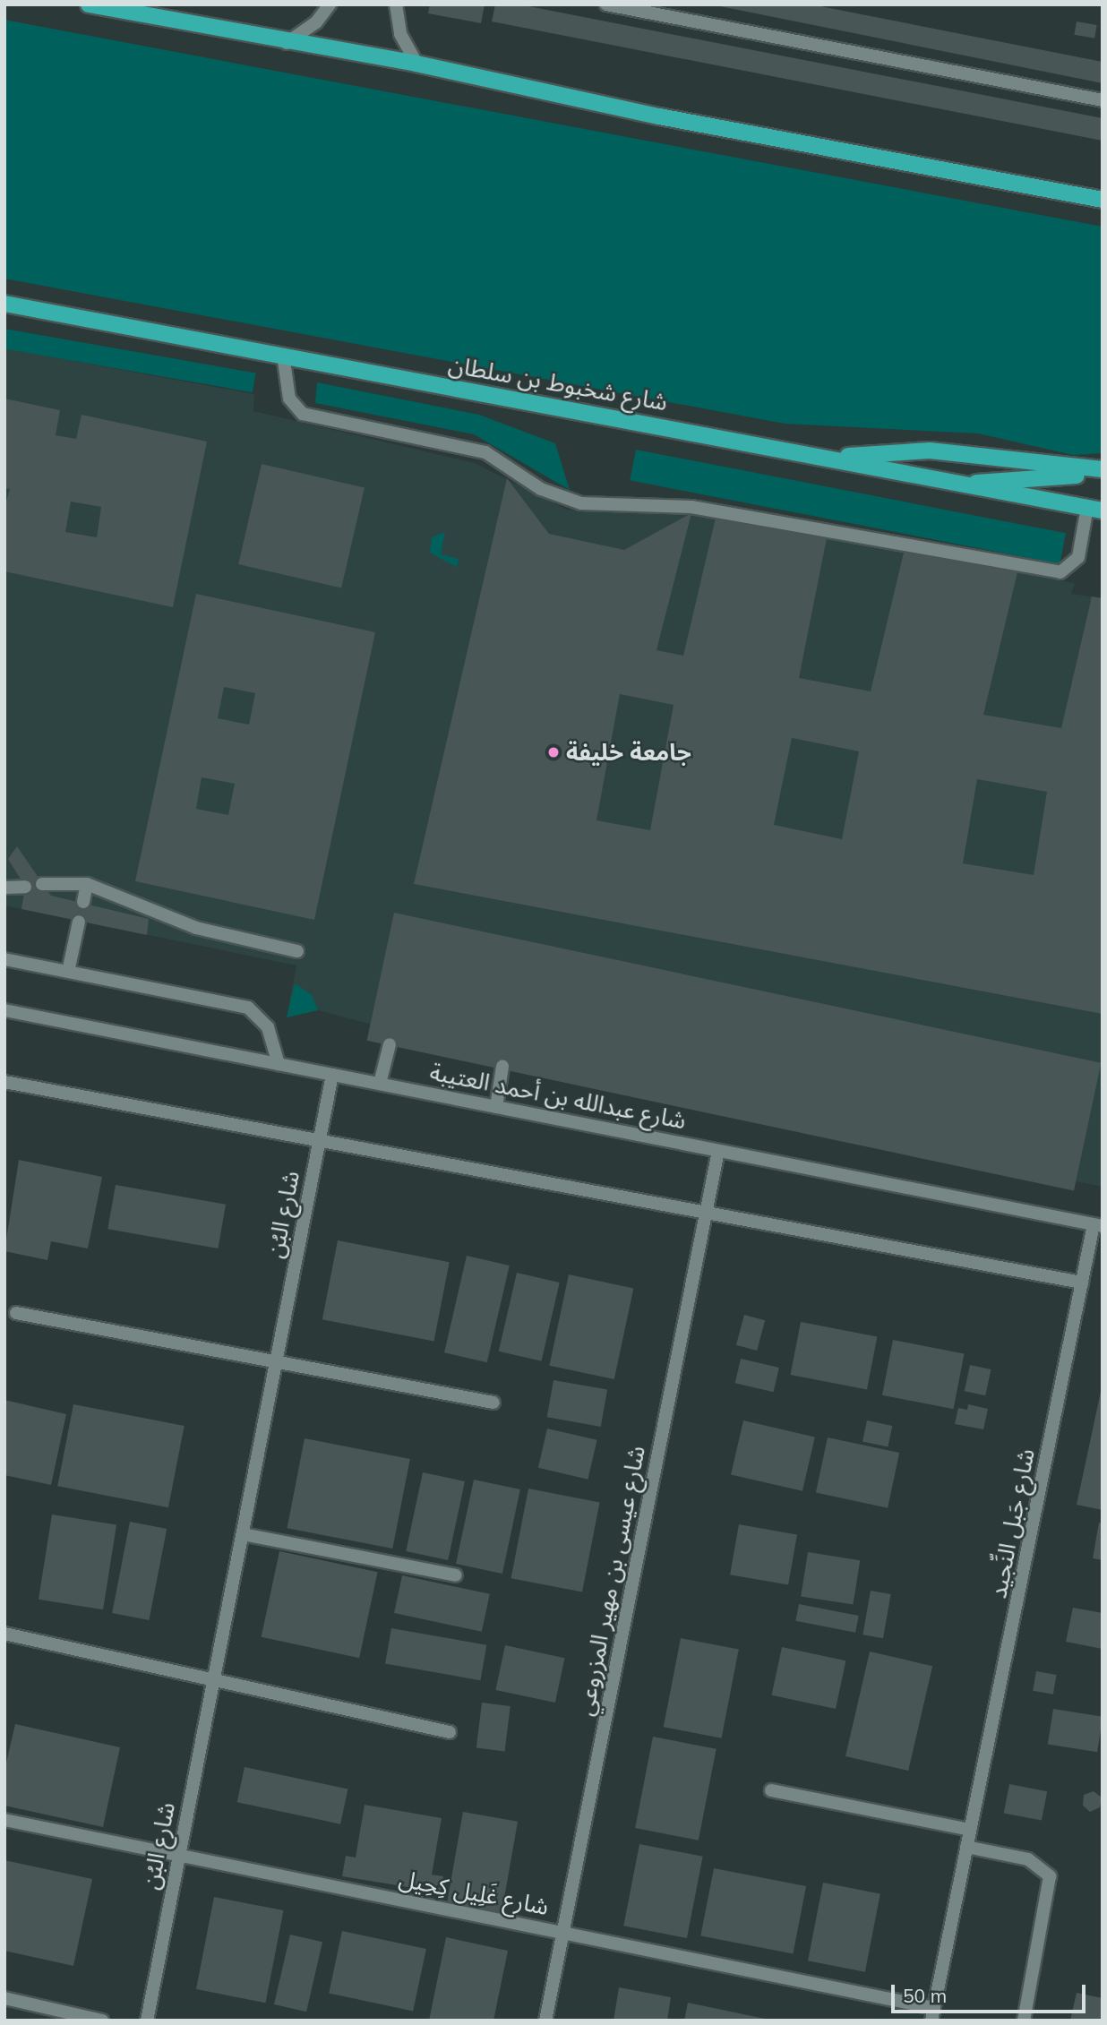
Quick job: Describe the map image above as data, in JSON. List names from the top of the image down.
{
  "streets": {
    "main road": ["شارع شخبوط بن سلطان"],
    "street": [
      "شارع عبدالله بن أحمد العتيبة",
      "شارع البُن",
      "شارع جَبل النِّجيد",
      "شارع عيسى بن مهير المزروعي",
      "شارع غَلِيل كِحِيل"
    ]
  },
  "crossings": [
    ["شارع عبدالله بن أحمد العتيبة", "شارع البُن"],
    ["شارع عبدالله بن أحمد العتيبة", "شارع جَبل النِّجيد"],
    ["شارع عبدالله بن أحمد العتيبة", "شارع عيسى بن مهير المزروعي"],
    ["شارع البُن", "شارع غَلِيل كِحِيل"],
    ["شارع جَبل النِّجيد", "شارع غَلِيل كِحِيل"],
    ["شارع عيسى بن مهير المزروعي", "شارع غَلِيل كِحِيل"]
  ],
  "places": ["جامعة خليفة"],
  "scale_bar": "50 m"
}
